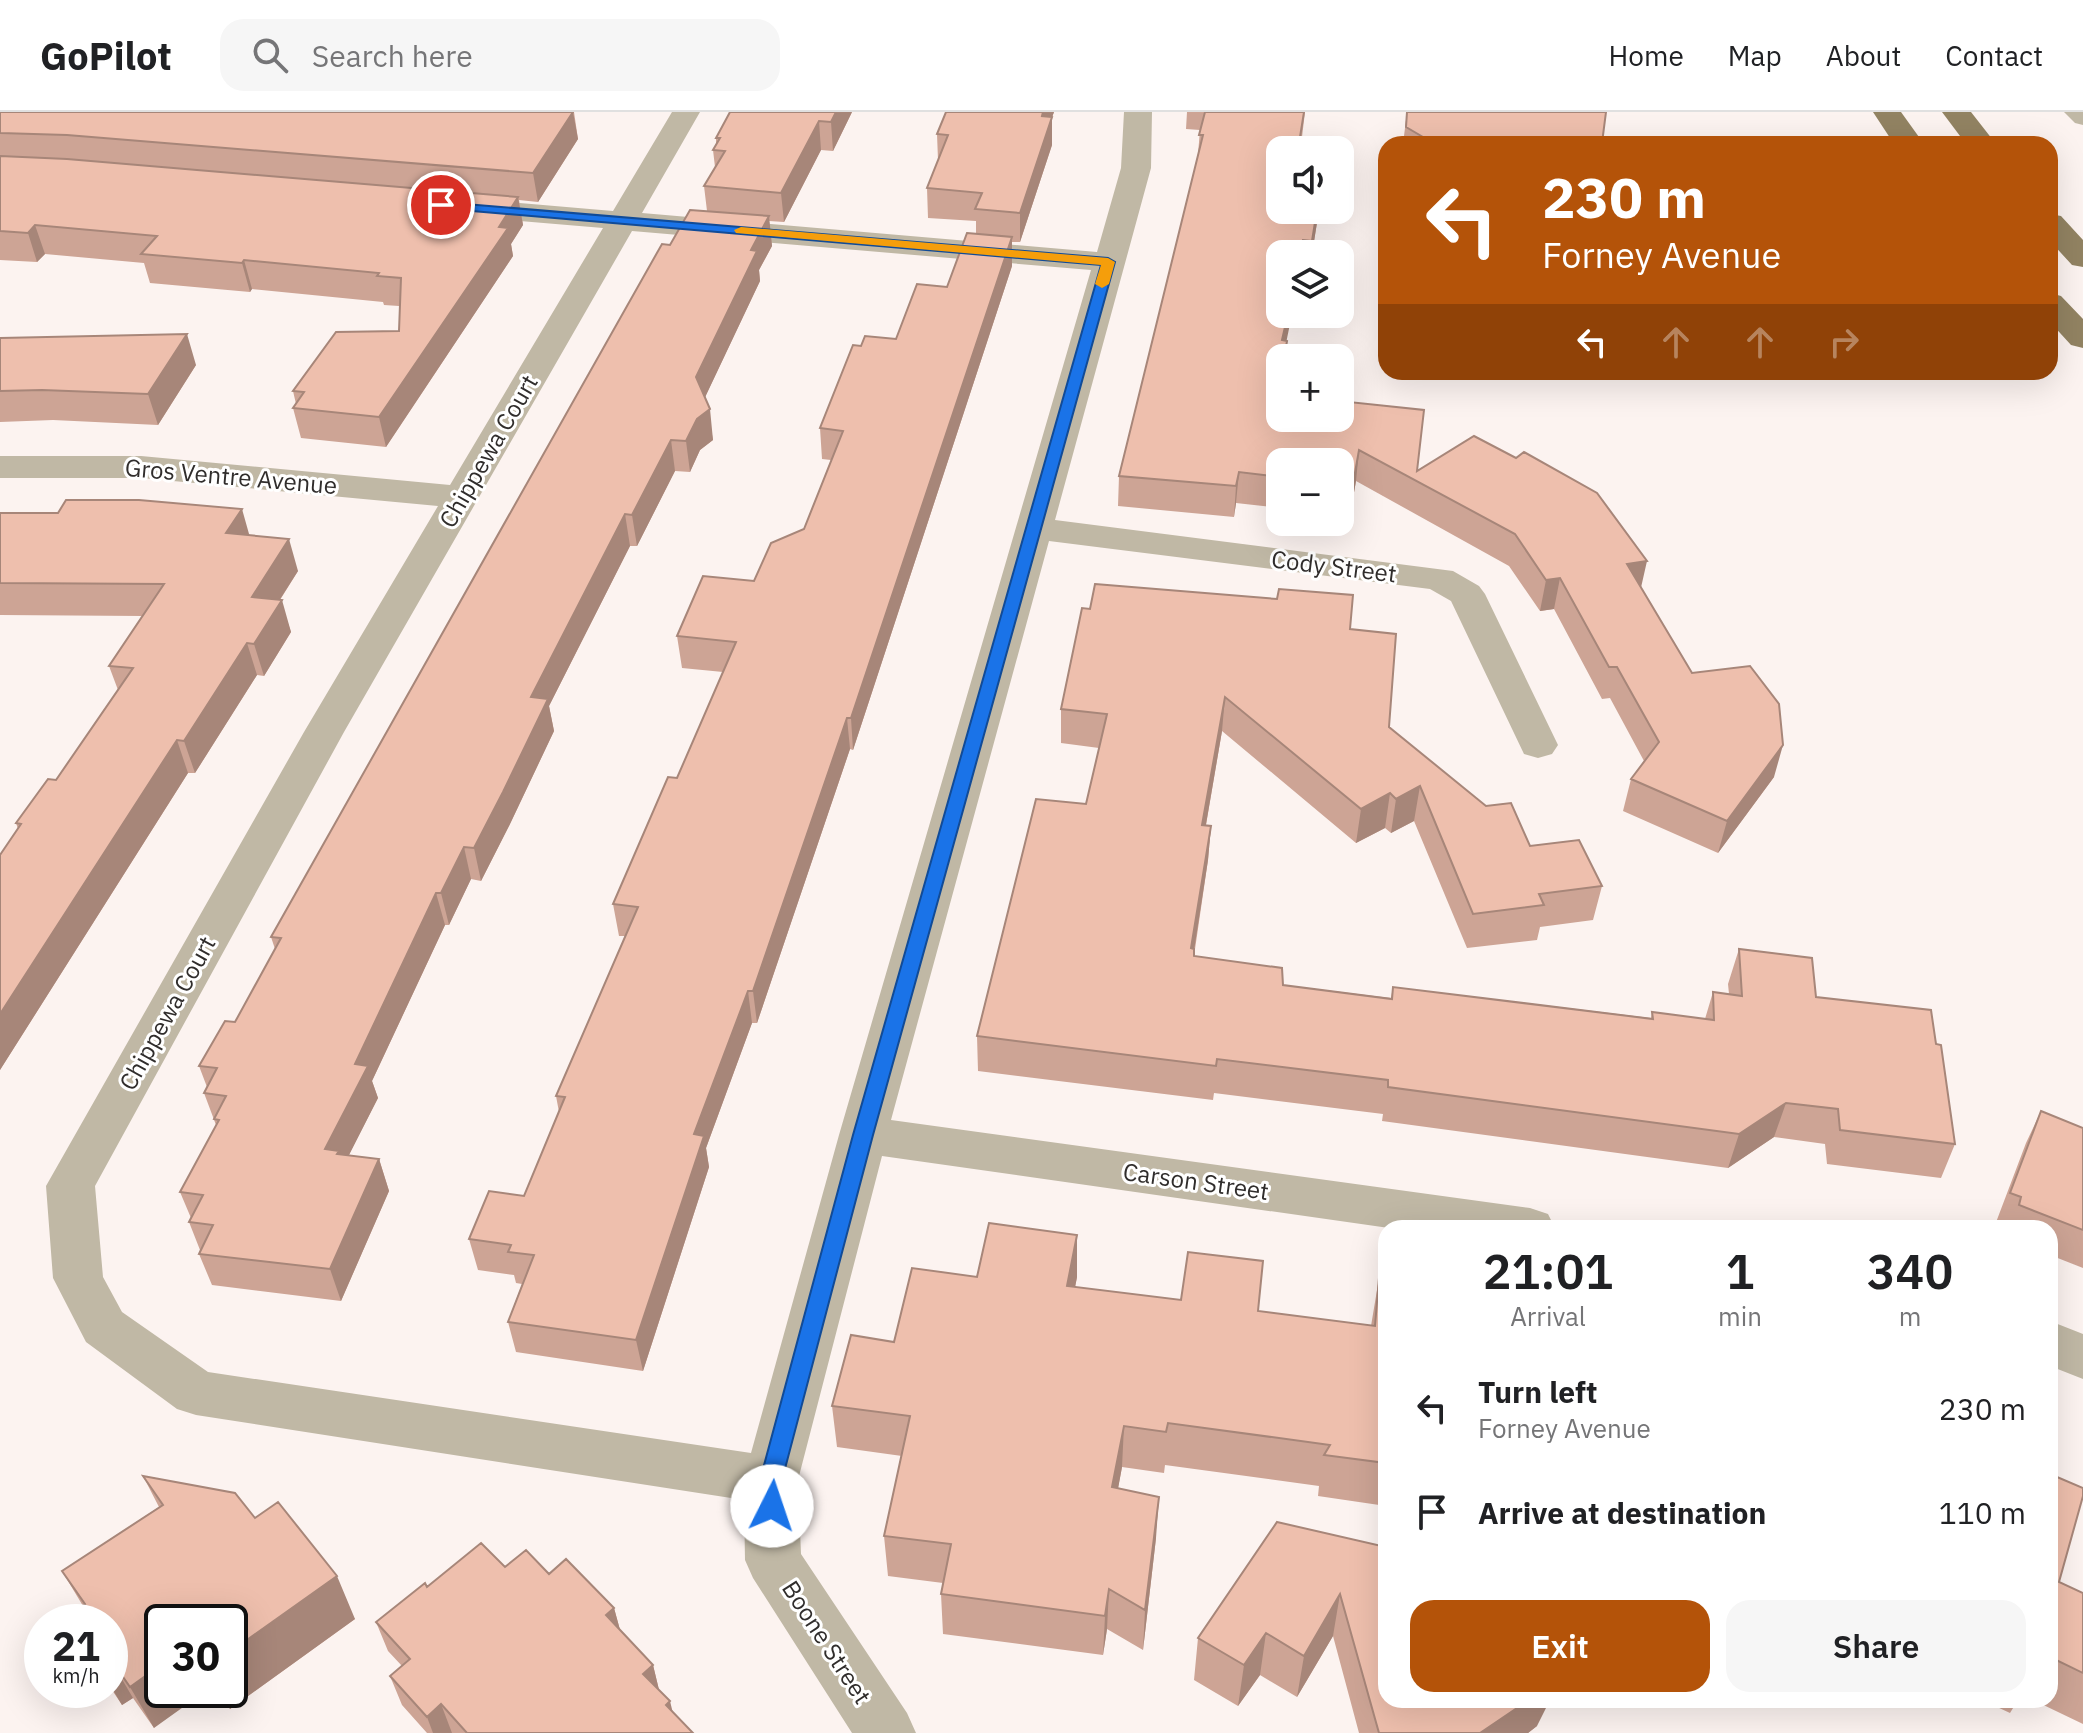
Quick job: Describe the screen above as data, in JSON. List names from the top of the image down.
{
  "streets": {
    "street": [
      "Chippewa Court",
      "Gros Ventre Avenue",
      "Cody Street",
      "Carson Street",
      "Boone Street"
    ]
  },
  "crossings": [
    ["Chippewa Court", "Gros Ventre Avenue"],
    ["Chippewa Court", "Boone Street"],
    ["Cody Street", "Boone Street"],
    ["Carson Street", "Boone Street"]
  ],
  "page": {
    "header": "GoPilot",
    "search": "Search here",
    "nav": [
      "Home",
      "Map",
      "About",
      "Contact"
    ],
    "map_buttons": ["+", "−"],
    "turn": ["230 m", "Forney Avenue"],
    "eta": [
      "21:01",
      "Arrival",
      "1",
      "min",
      "340",
      "m"
    ],
    "list": [
      {
        "name": "Turn left",
        "note": "Forney Avenue",
        "value": "230 m"
      },
      {
        "name": "Arrive at destination",
        "value": "110 m"
      }
    ],
    "buttons": ["Exit", "Share"],
    "speed": "21 km/h",
    "limit": "30"
  }
}
